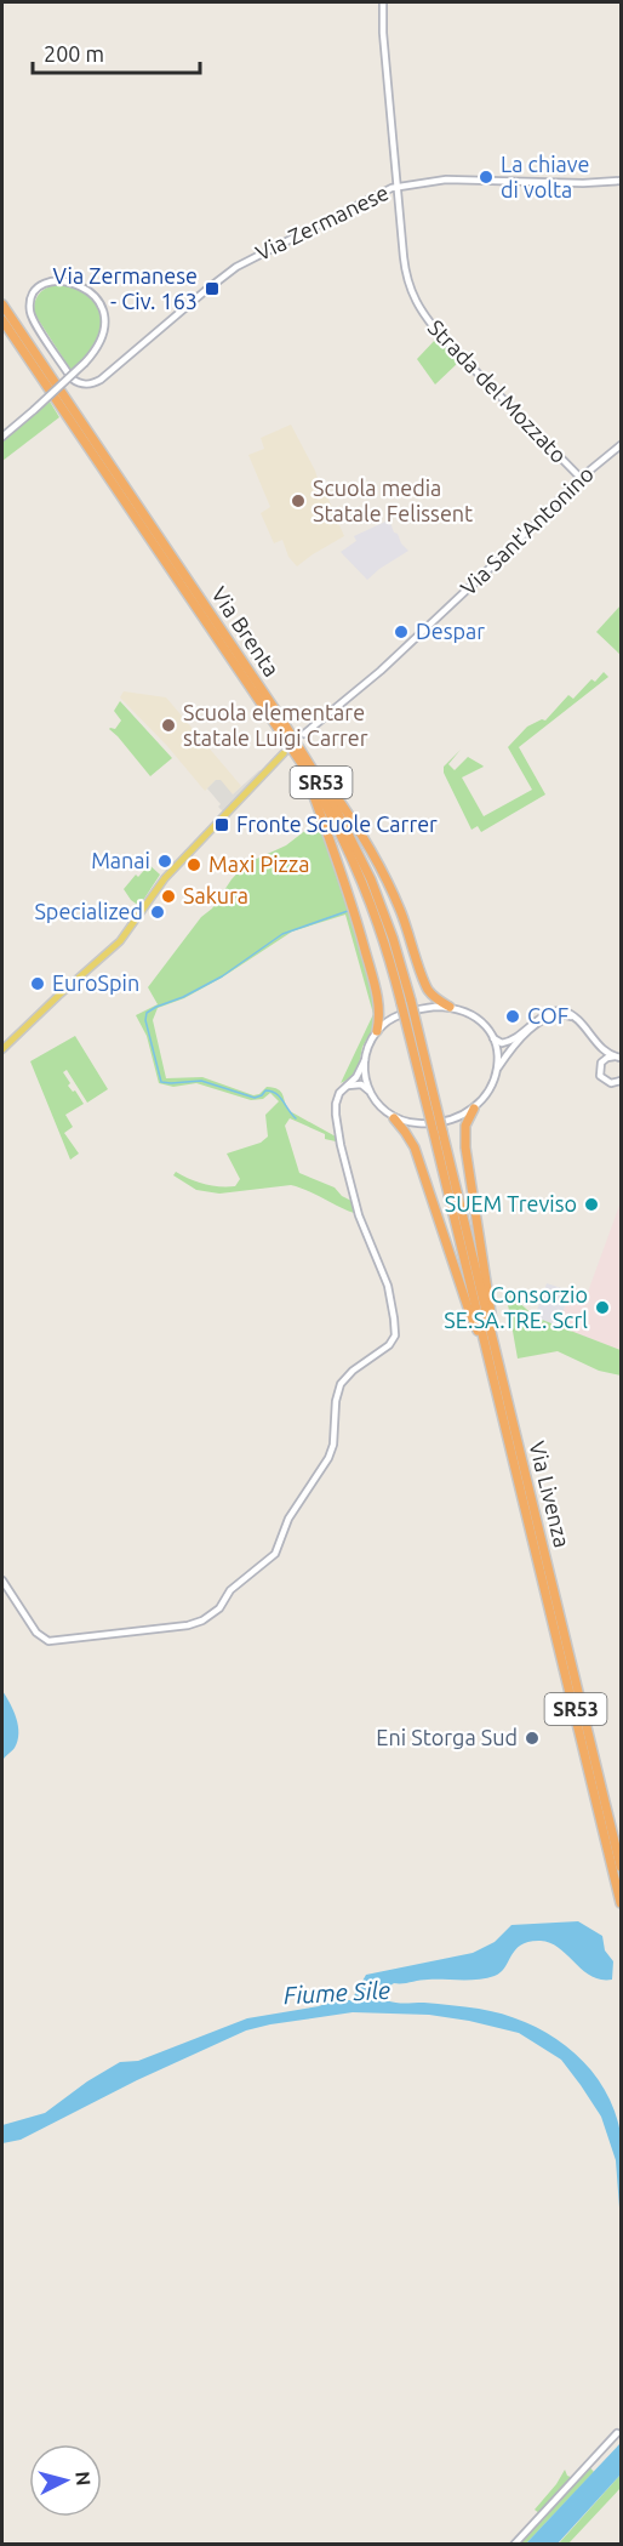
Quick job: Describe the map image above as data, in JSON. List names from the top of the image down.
{
  "streets": {
    "highway": ["Via Brenta", "SR53", "Via Livenza"],
    "street": ["Via Zermanese", "Strada del Mozzato", "Via Sant'Antonino"]
  },
  "crossings": [
    ["Via Zermanese", "Strada del Mozzato"],
    ["Strada del Mozzato", "Via Sant'Antonino"],
    ["Via Brenta", "Via Livenza"]
  ],
  "water": ["Fiume Sile"],
  "places": {
    "other": [
      "La chiave di volta",
      "Scuola media Statale Felissent",
      "Despar",
      "Scuola elementare statale Luigi Carrer",
      "Manai",
      "Maxi Pizza",
      "Sakura",
      "Specialized",
      "EuroSpin",
      "COF",
      "SUEM Treviso",
      "Consorzio SE.SA.TRE. Scrl",
      "Eni Storga Sud"
    ],
    "transit": ["Via Zermanese - Civ. 163", "Fronte Scuole Carrer"]
  },
  "scale_bar": "200 m",
  "north": "right"
}
